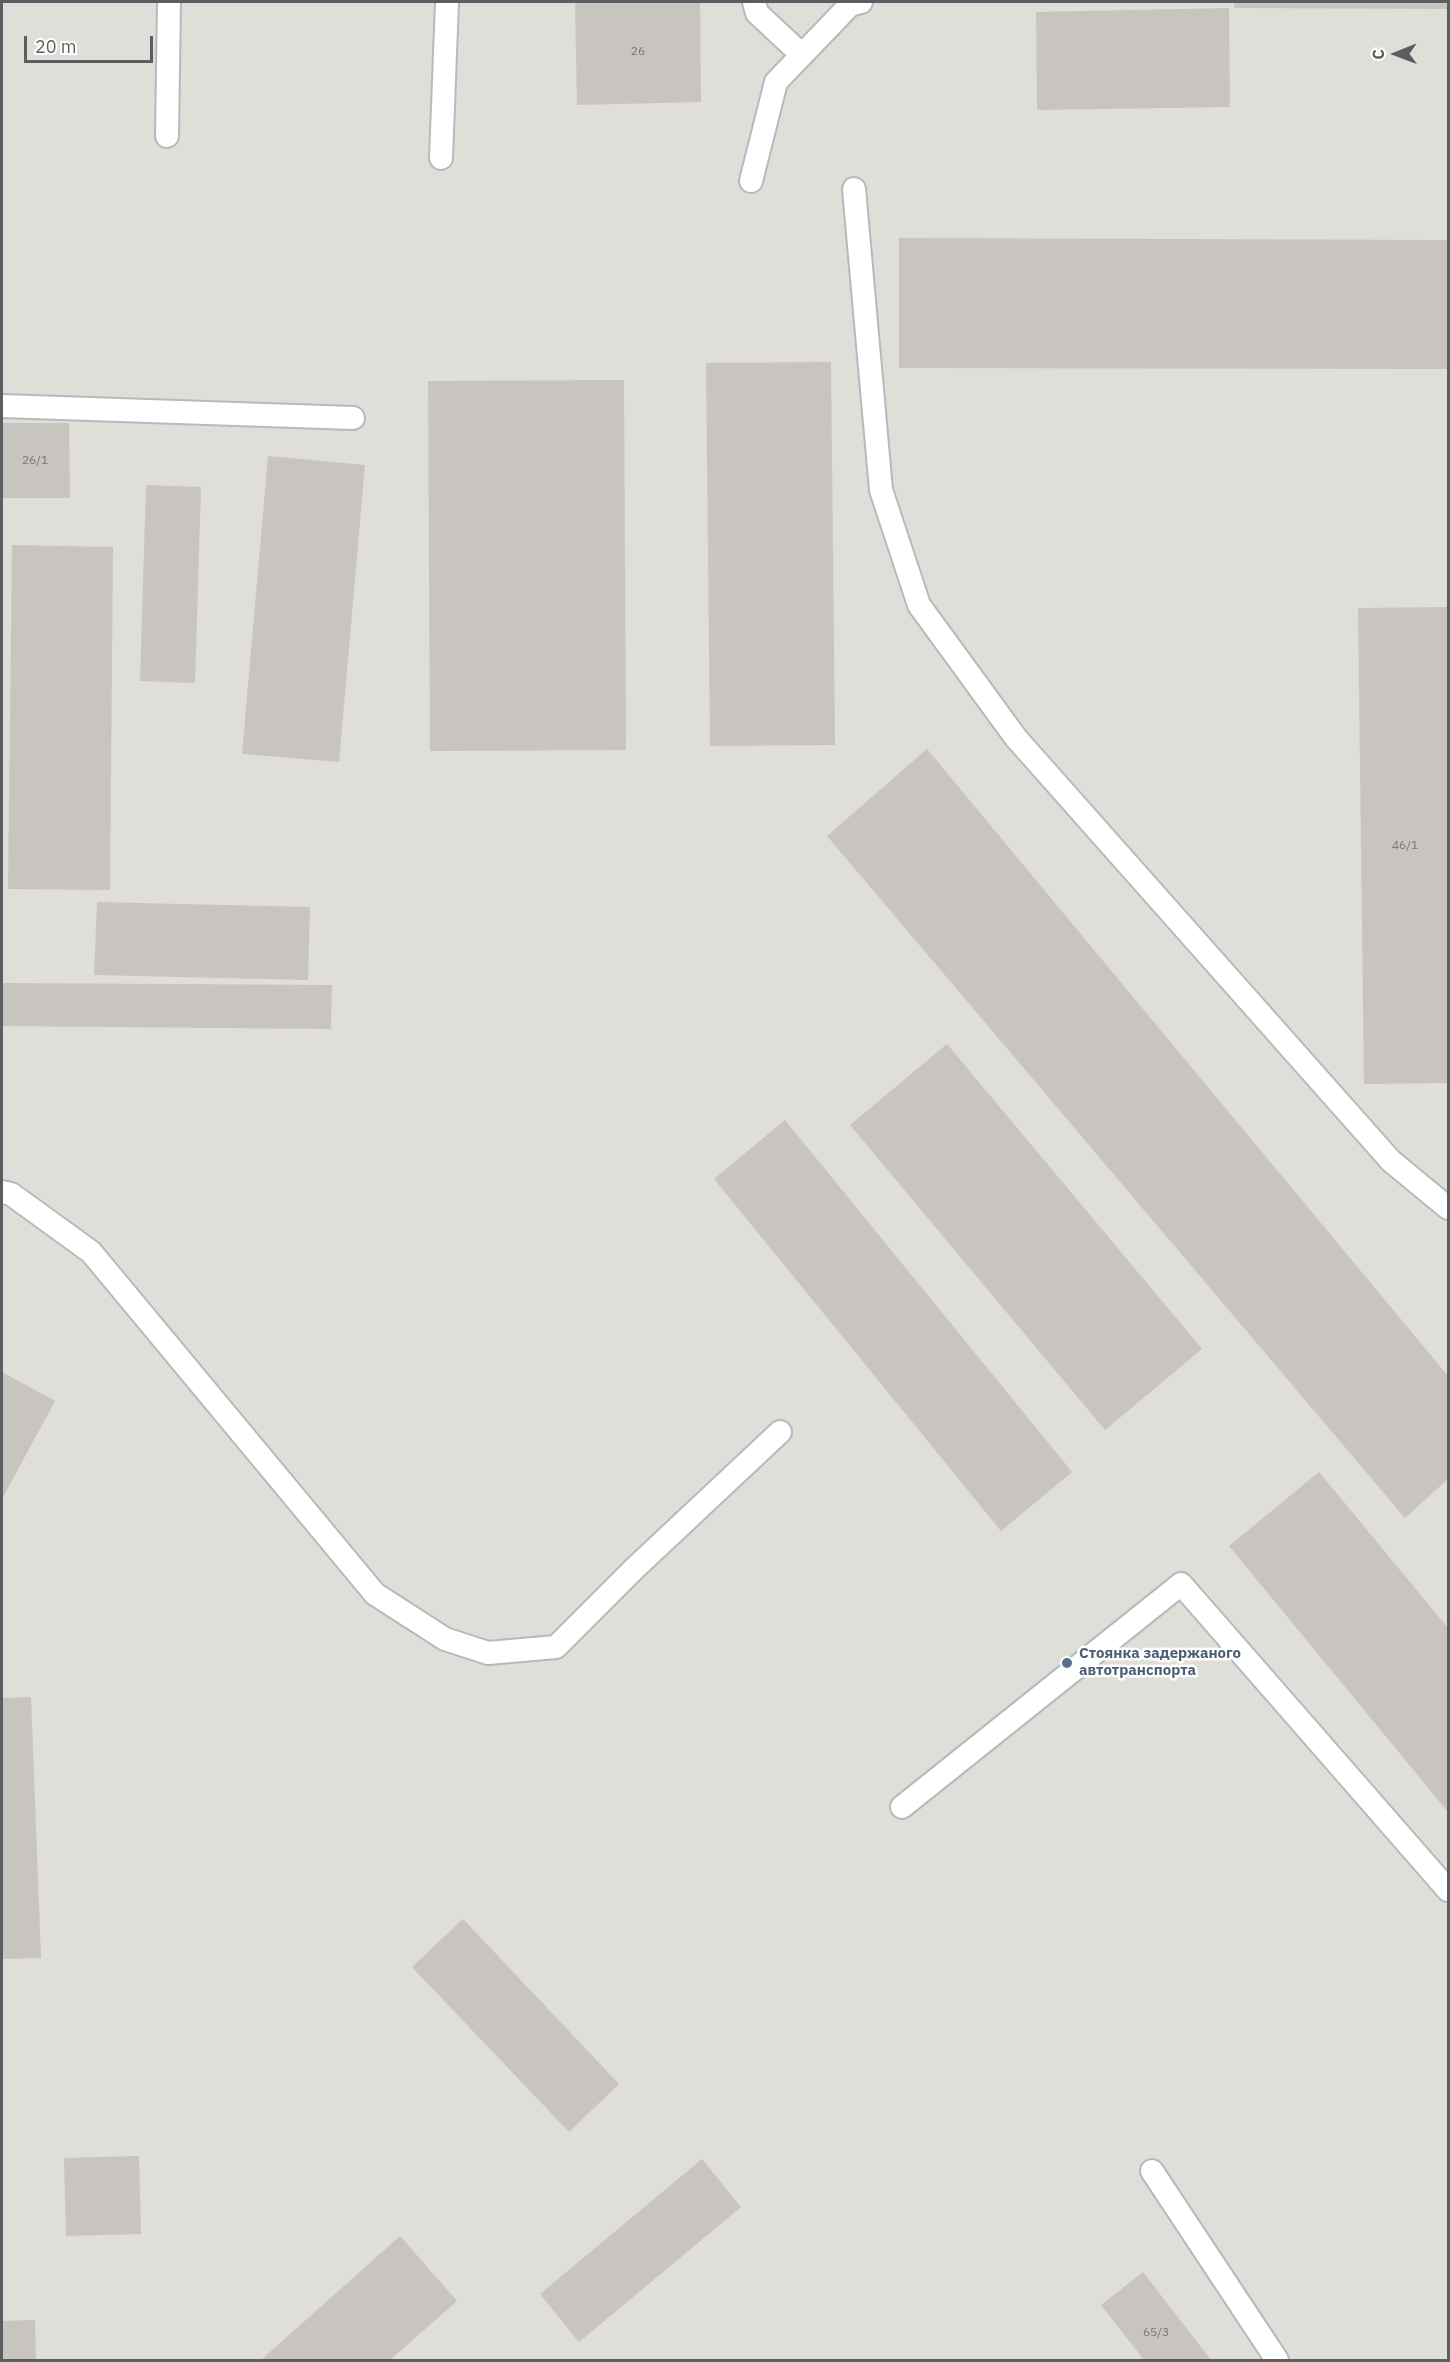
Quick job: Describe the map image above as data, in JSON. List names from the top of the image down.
{
  "places": ["Стоянка задержаного автотранспорта"],
  "house_numbers": [
    "26",
    "26/1",
    "46/1",
    "65/3"
  ],
  "scale_bar": "20 m",
  "north": "left"
}
